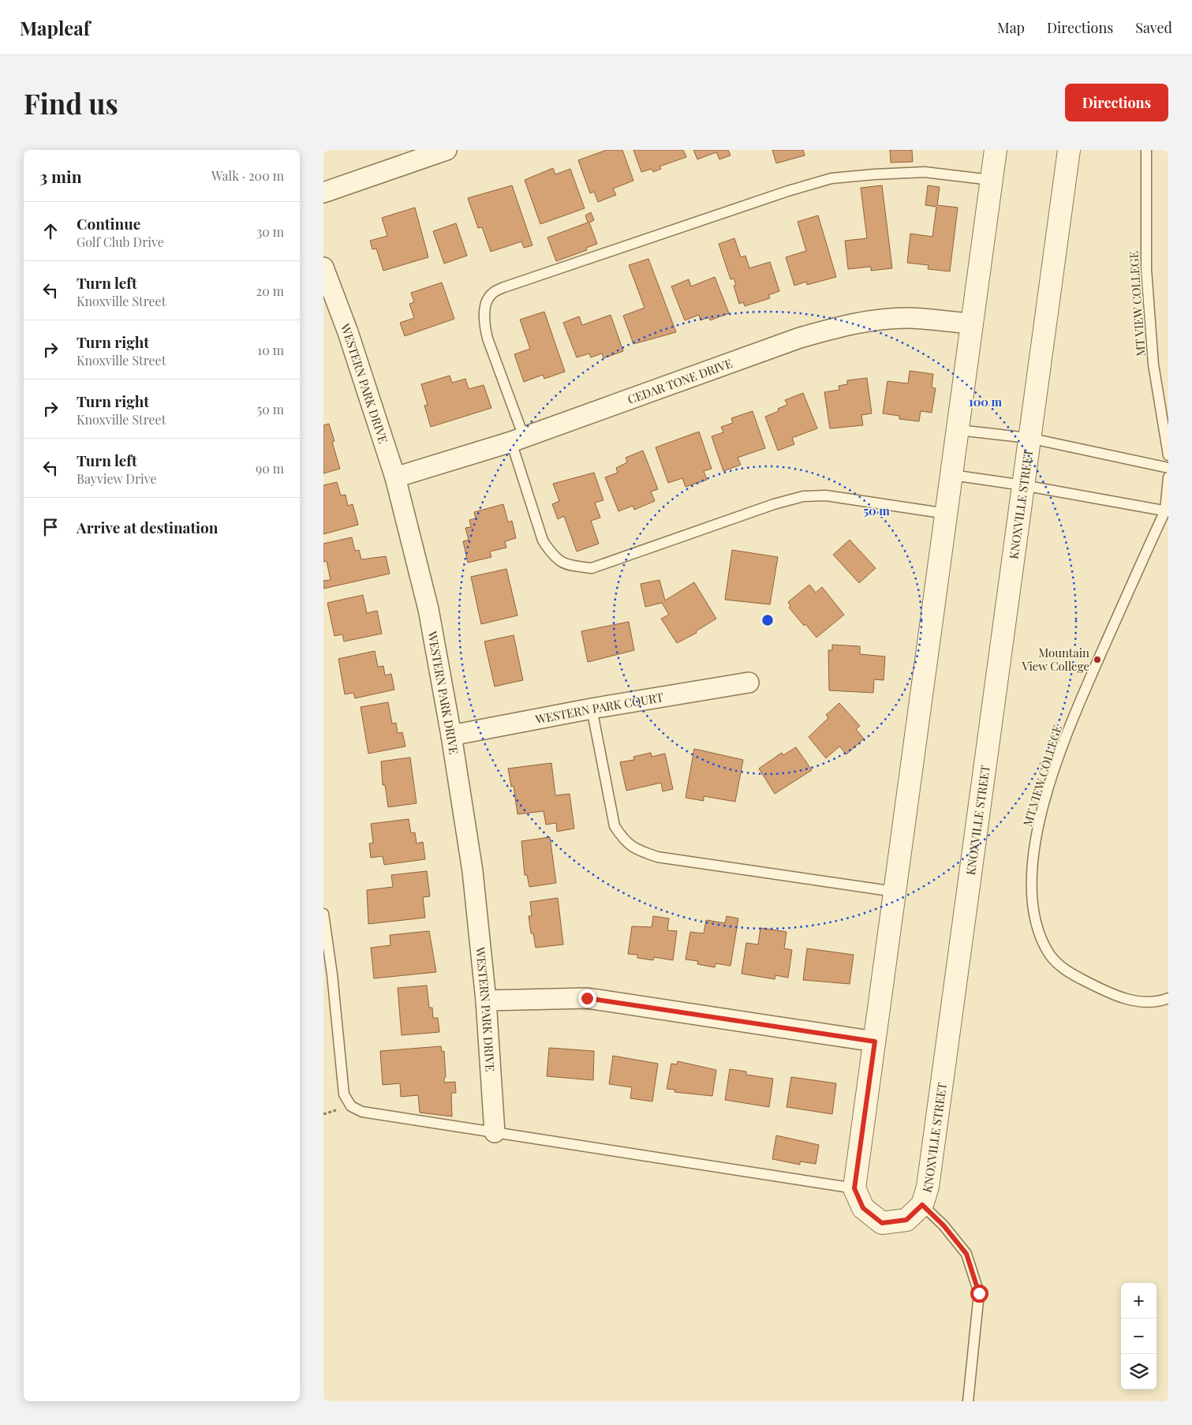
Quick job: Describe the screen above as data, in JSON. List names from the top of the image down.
{
  "streets": {
    "street": [
      "CEDAR TONE DRIVE",
      "WESTERN PARK DRIVE",
      "KNOXVILLE STREET",
      "WESTERN PARK COURT"
    ],
    "lane": ["MT VIEW COLLEGE"]
  },
  "crossings": [
    ["CEDAR TONE DRIVE", "WESTERN PARK DRIVE"],
    ["WESTERN PARK DRIVE", "WESTERN PARK COURT"]
  ],
  "places": ["Mountain View College"],
  "page": {
    "header": "Mapleaf",
    "nav": ["Map", "Directions", "Saved"],
    "buttons": "Directions",
    "title": "Find us",
    "heading": ["3 min", "Walk · 200 m"],
    "list": [
      ["Continue", "Golf Club Drive", "30 m"],
      ["Turn left", "Knoxville Street", "20 m"],
      ["Turn right", "Knoxville Street", "10 m"],
      ["Turn right", "Knoxville Street", "50 m"],
      ["Turn left", "Bayview Drive", "90 m"],
      "Arrive at destination"
    ],
    "map_buttons": ["+", "−"]
  },
  "rings": ["100 m", "50 m"]
}
